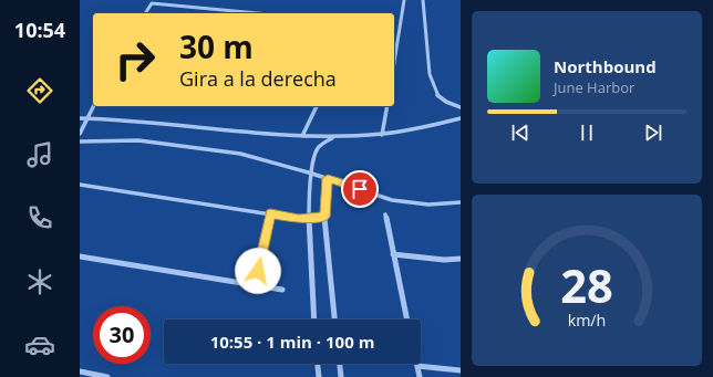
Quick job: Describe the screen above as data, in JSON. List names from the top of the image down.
{
  "page": {
    "tabs": "10:54",
    "turn": ["30 m", "Gira a la derecha"],
    "song": ["Northbound", "June Harbor"],
    "limit": "30",
    "trip": "10:55 · 1 min · 100 m",
    "gauge": ["28", "km/h"]
  }
}
